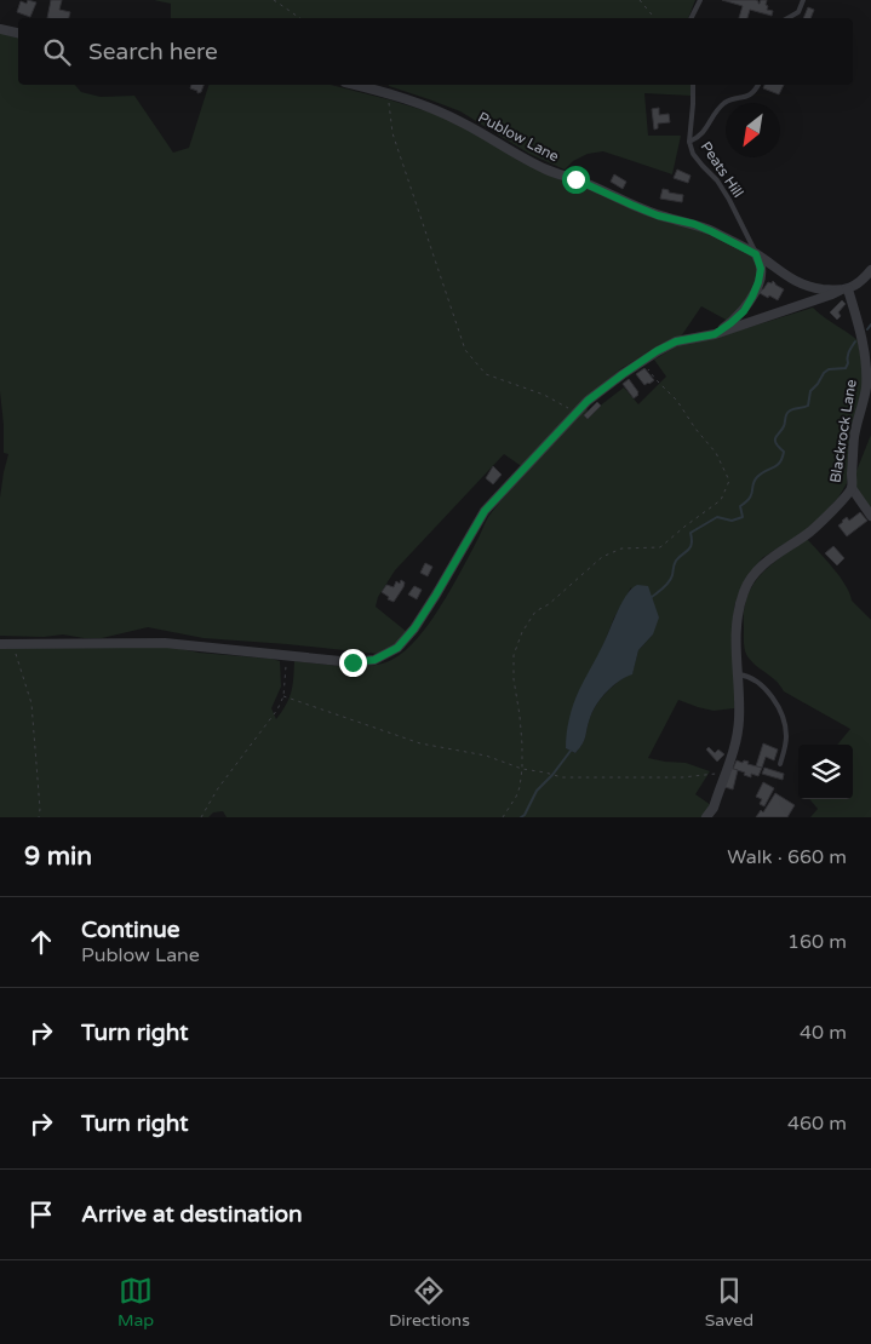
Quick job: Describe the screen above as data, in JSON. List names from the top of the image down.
{
  "streets": {
    "street": ["Publow Lane", "Blackrock Lane"],
    "lane": ["Peats Hill"]
  },
  "crossings": [
    ["Publow Lane", "Peats Hill"],
    ["Publow Lane", "Blackrock Lane"]
  ],
  "north": "bottom left",
  "page": {
    "search": "Search here",
    "heading": ["9 min", "Walk · 660 m"],
    "list": [
      ["Continue", "Publow Lane", "160 m"],
      ["Turn right", "40 m"],
      ["Turn right", "460 m"],
      "Arrive at destination"
    ],
    "nav": ["Map", "Directions", "Saved"]
  }
}
